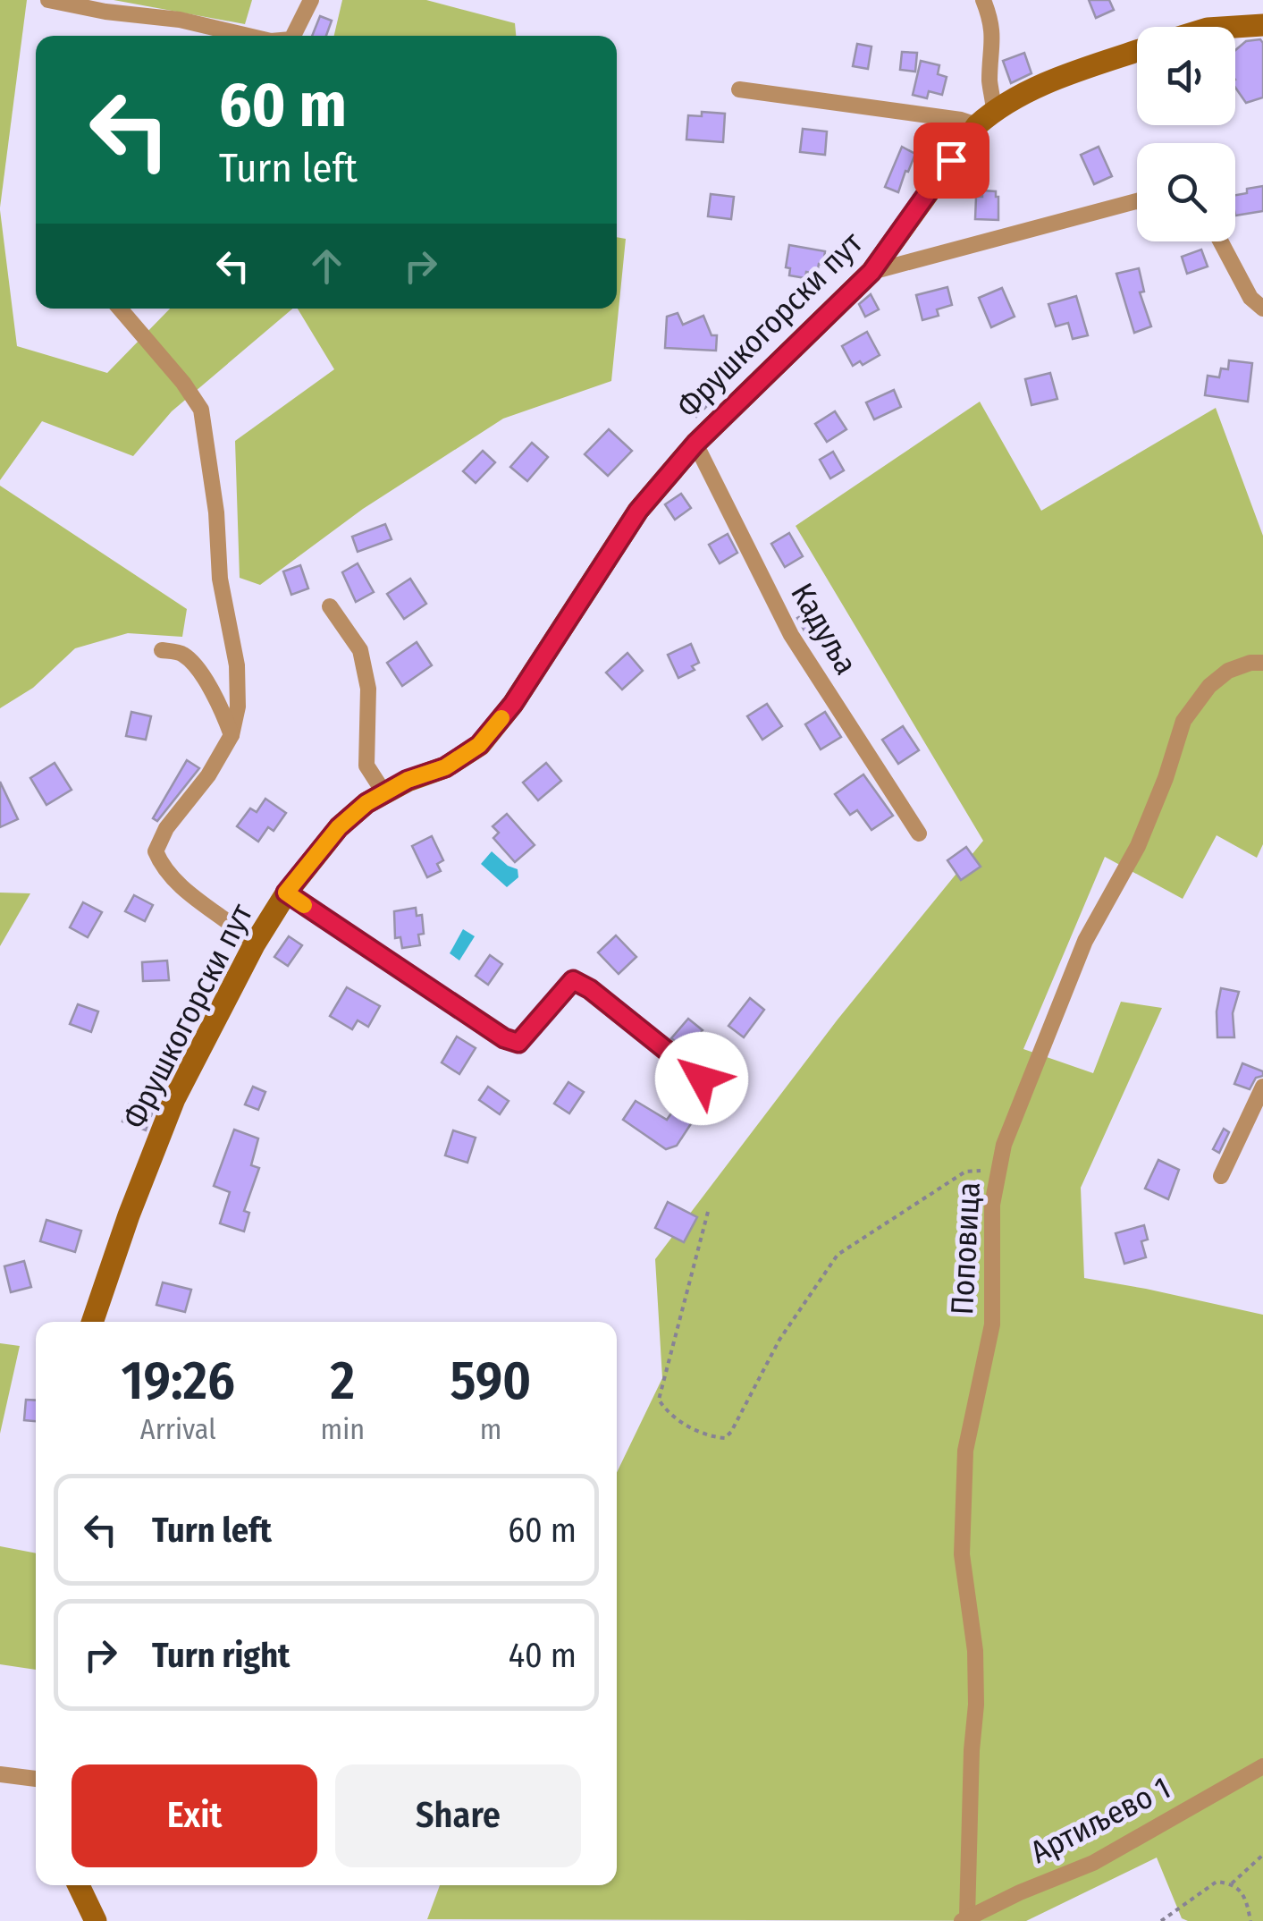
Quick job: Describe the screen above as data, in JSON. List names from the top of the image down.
{
  "streets": {
    "street": [
      "Фрушкогорски пут",
      "Кадуља",
      "Поповица",
      "Артиљево 1"
    ]
  },
  "crossings": [
    ["Фрушкогорски пут", "Кадуља"],
    ["Поповица", "Артиљево 1"]
  ],
  "page": {
    "turn": ["60 m", "Turn left"],
    "eta": [
      "19:26",
      "Arrival",
      "2",
      "min",
      "590",
      "m"
    ],
    "list": [
      {
        "name": "Turn left",
        "value": "60 m"
      },
      {
        "name": "Turn right",
        "value": "40 m"
      }
    ],
    "buttons": ["Exit", "Share"]
  }
}
